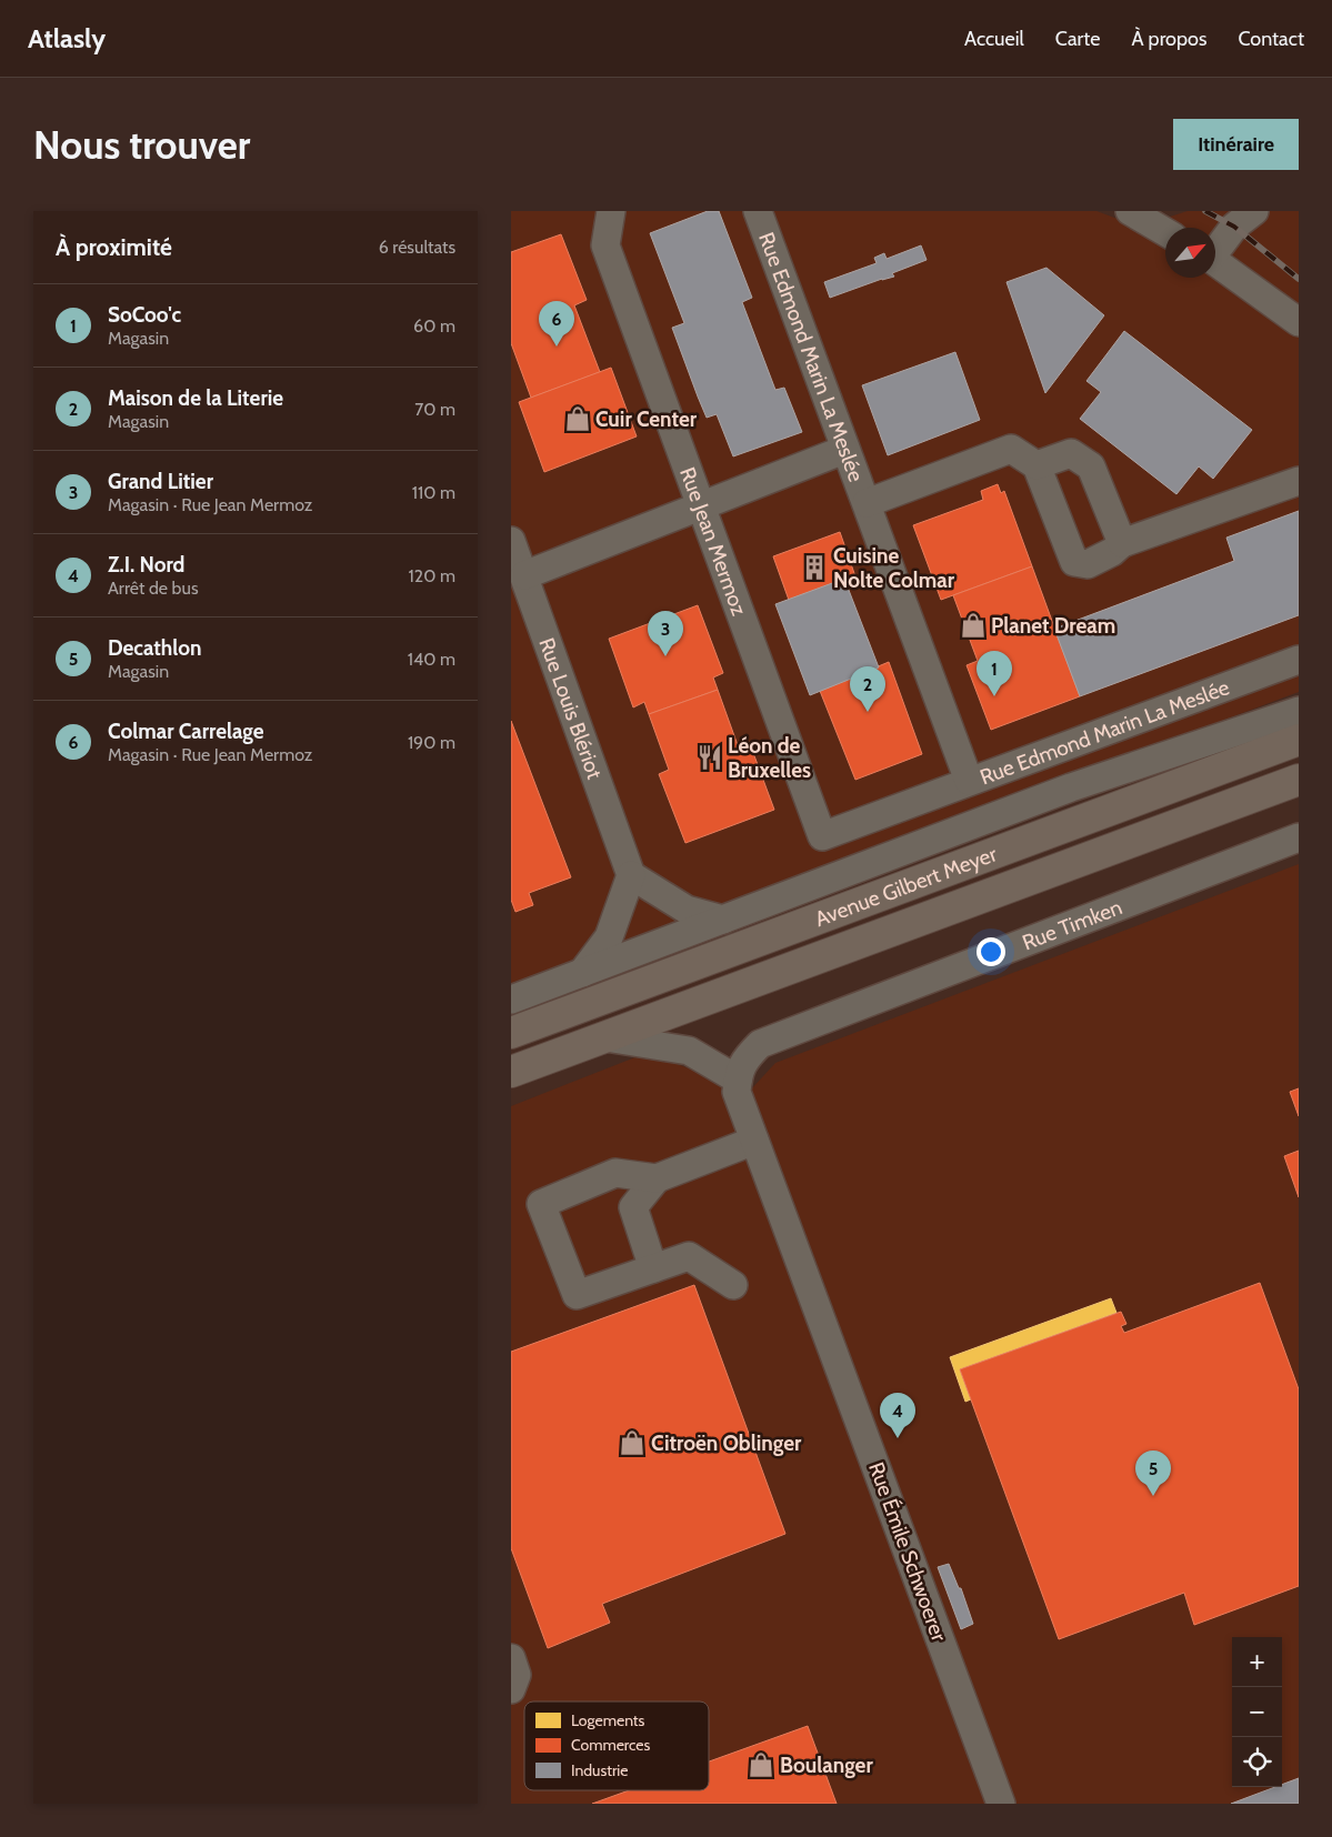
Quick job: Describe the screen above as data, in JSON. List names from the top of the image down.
{
  "streets": {
    "main road": ["Avenue Gilbert Meyer"],
    "street": [
      "Rue Edmond Marin La Meslée",
      "Rue Jean Mermoz",
      "Rue Louis Blériot",
      "Rue Timken",
      "Rue Émile Schwoerer"
    ]
  },
  "crossings": [
    ["Rue Edmond Marin La Meslée", "Rue Jean Mermoz"],
    ["Rue Timken", "Rue Émile Schwoerer"]
  ],
  "places": {
    "shop": [
      "Cuir Center",
      "Planet Dream",
      "Citroën Oblinger",
      "Boulanger"
    ],
    "building": ["Cuisine Nolte Colmar"],
    "restaurant": ["Léon de Bruxelles"]
  },
  "legend": ["Logements", "Commerces", "Industrie"],
  "north": "top right",
  "page": {
    "header": "Atlasly",
    "nav": [
      "Accueil",
      "Carte",
      "À propos",
      "Contact"
    ],
    "buttons": "Itinéraire",
    "title": "Nous trouver",
    "heading": ["À proximité", "6 résultats"],
    "list": [
      {
        "mark": "1",
        "name": "SoCoo'c",
        "note": "Magasin",
        "value": "60 m"
      },
      {
        "mark": "2",
        "name": "Maison de la Literie",
        "note": "Magasin",
        "value": "70 m"
      },
      {
        "mark": "3",
        "name": "Grand Litier",
        "note": "Magasin · Rue Jean Mermoz",
        "value": "110 m"
      },
      {
        "mark": "4",
        "name": "Z.I. Nord",
        "note": "Arrêt de bus",
        "value": "120 m"
      },
      {
        "mark": "5",
        "name": "Decathlon",
        "note": "Magasin",
        "value": "140 m"
      },
      {
        "mark": "6",
        "name": "Colmar Carrelage",
        "note": "Magasin · Rue Jean Mermoz",
        "value": "190 m"
      }
    ],
    "pins": [
      "6",
      "3",
      "1",
      "2",
      "4",
      "5"
    ],
    "map_buttons": ["+", "−"]
  }
}
